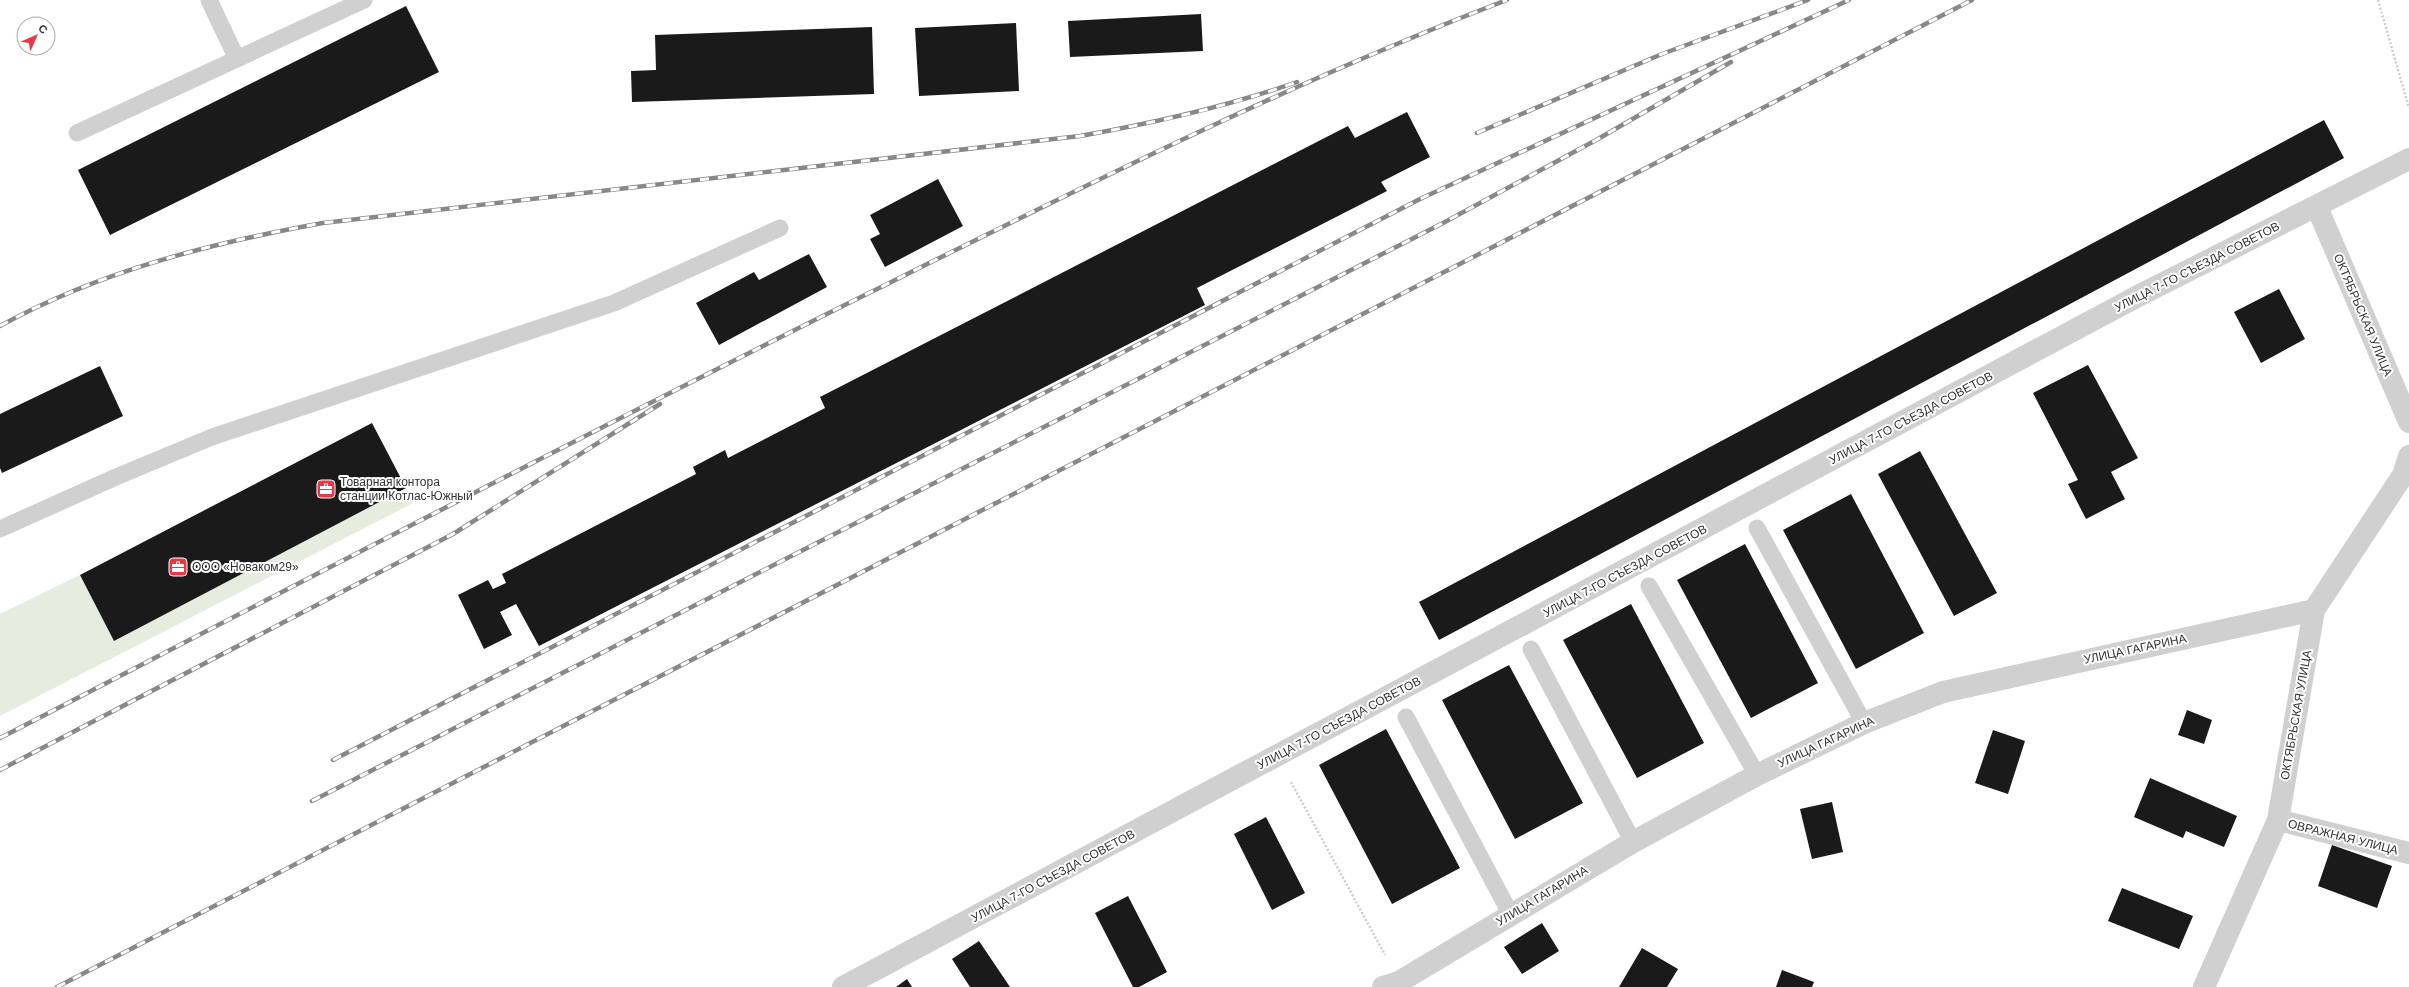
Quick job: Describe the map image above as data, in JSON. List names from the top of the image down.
{
  "streets": {
    "street": [
      "УЛИЦА 7-ГО СЪЕЗДА СОВЕТОВ",
      "ОКТЯБРЬСКАЯ УЛИЦА",
      "УЛИЦА ГАГАРИНА",
      "ОВРАЖНАЯ УЛИЦА"
    ]
  },
  "crossings": [
    ["УЛИЦА 7-ГО СЪЕЗДА СОВЕТОВ", "ОКТЯБРЬСКАЯ УЛИЦА"],
    ["ОКТЯБРЬСКАЯ УЛИЦА", "УЛИЦА ГАГАРИНА"],
    ["ОКТЯБРЬСКАЯ УЛИЦА", "ОВРАЖНАЯ УЛИЦА"]
  ],
  "places": {
    "office": ["Товарная контора станции Котлас-Южный", "ООО «Новаком29»"]
  },
  "north": "top right"
}
